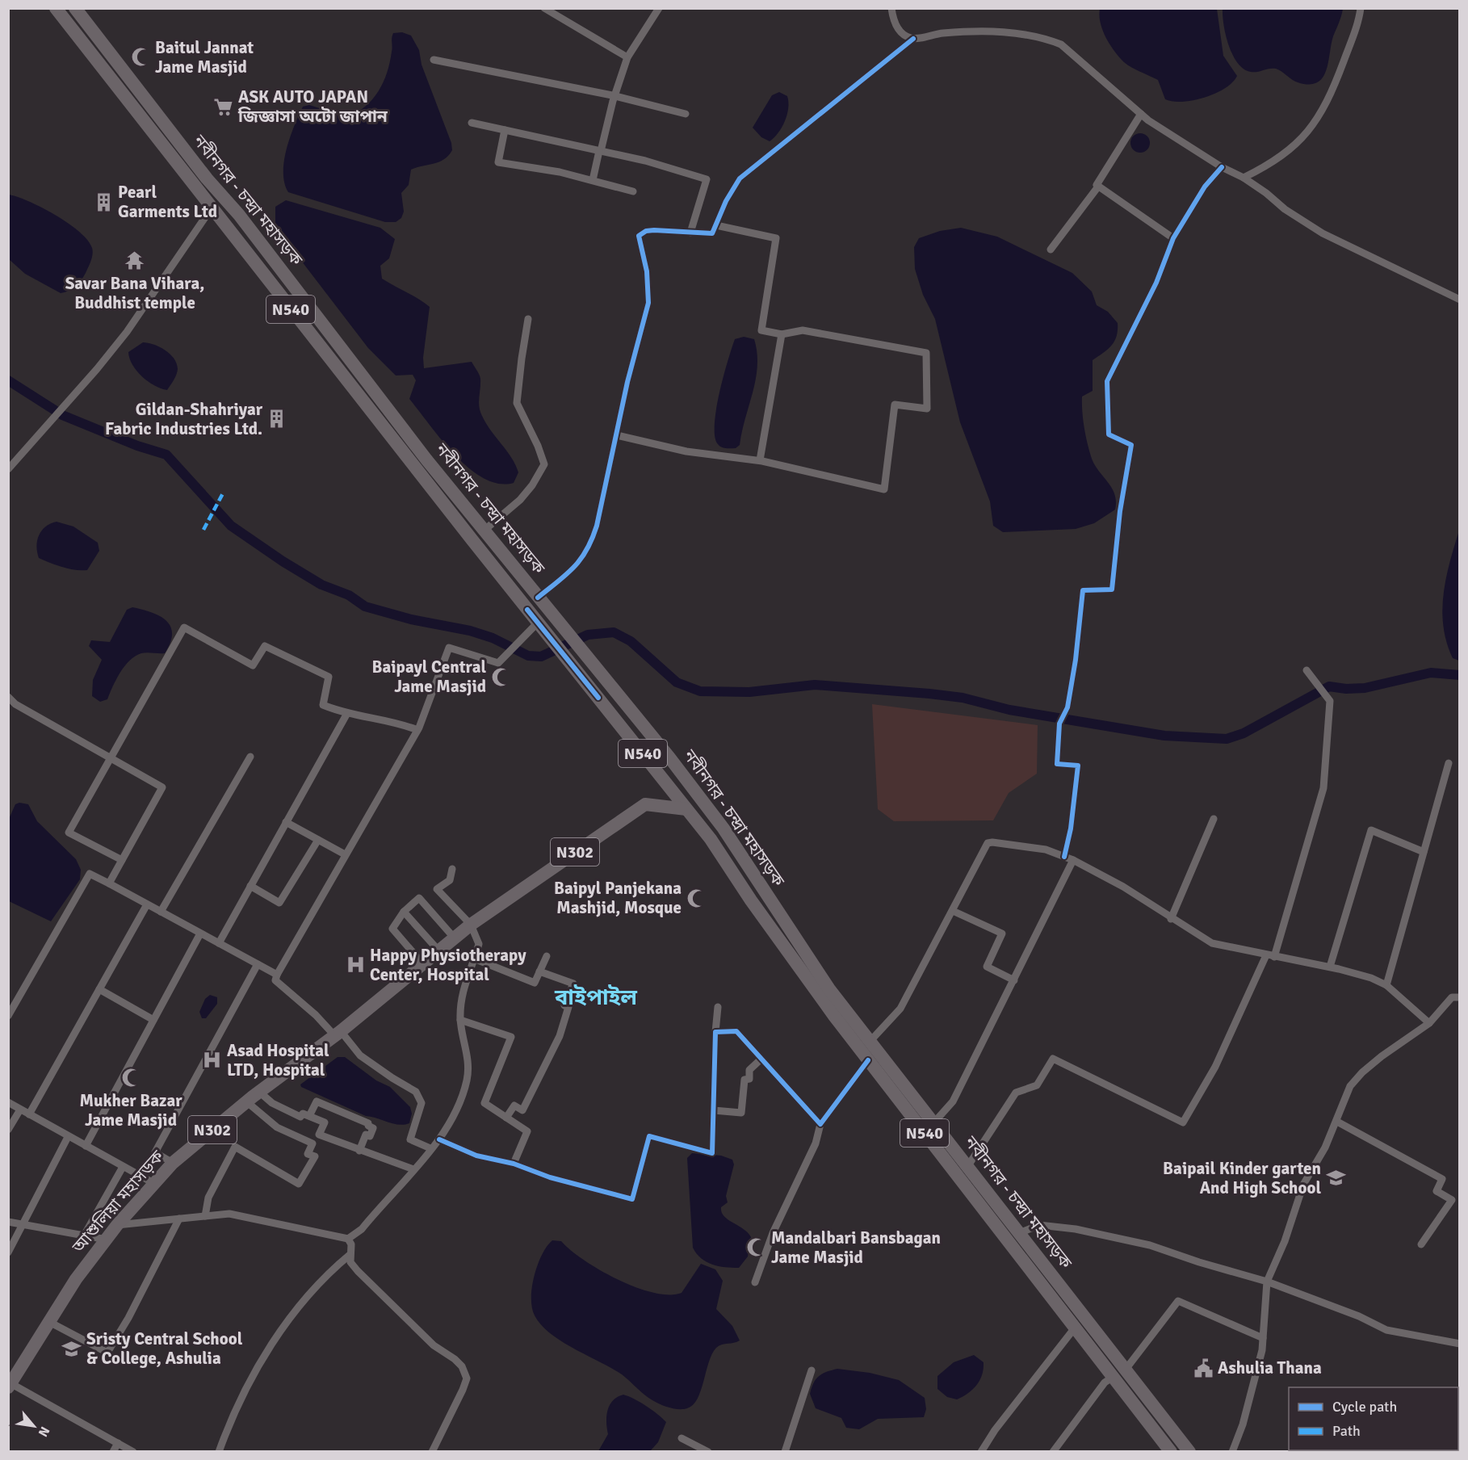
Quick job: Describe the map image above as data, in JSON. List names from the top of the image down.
{
  "streets": {
    "highway": [
      "নবীনগর - চন্দ্রা মহাসড়ক",
      "N540",
      "N302",
      "আশুলিয়া মহাসড়ক"
    ]
  },
  "crossings": [
    ["নবীনগর - চন্দ্রা মহাসড়ক", "N302"],
    ["N302", "আশুলিয়া মহাসড়ক"]
  ],
  "districts": ["বাইপাইল"],
  "places": {
    "mosque": [
      "Baitul Jannat Jame Masjid",
      "Baipayl Central Jame Masjid",
      "Baipyl Panjekana Mashjid, Mosque",
      "Mukher Bazar Jame Masjid",
      "Mandalbari Bansbagan Jame Masjid"
    ],
    "supermarket": ["ASK AUTO JAPAN জিজ্ঞাসা অটো জাপান"],
    "building": ["Pearl Garments Ltd", "Gildan-Shahriyar Fabric Industries Ltd."],
    "temple": ["Savar Bana Vihara, Buddhist temple"],
    "hospital": ["Happy Physiotherapy Center, Hospital", "Asad Hospital LTD, Hospital"],
    "school or university": ["Baipail Kinder garten And High School", "Sristy Central School & College, Ashulia"],
    "public building": ["Ashulia Thana"]
  },
  "legend": ["Cycle path", "Path"],
  "north": "bottom right"
}
